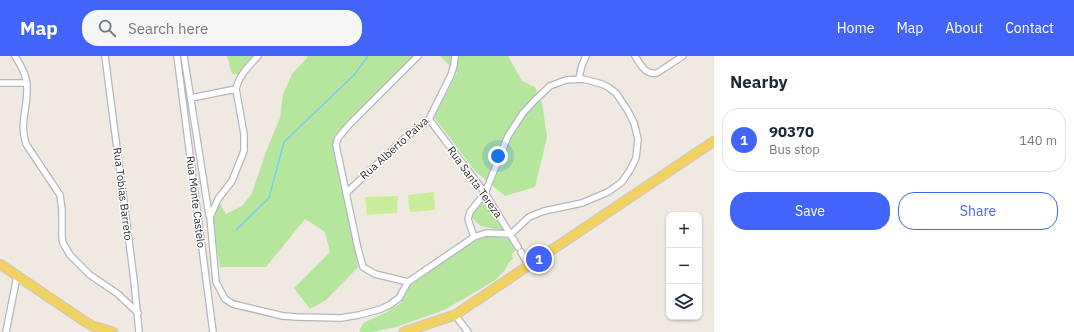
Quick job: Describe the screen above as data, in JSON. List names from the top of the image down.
{
  "streets": {
    "street": [
      "Rua Alberto Paiva",
      "Rua Santa Tereza",
      "Rua Tobias Barreto",
      "Rua Monte Castelo"
    ]
  },
  "crossings": [
    ["Rua Alberto Paiva", "Rua Santa Tereza"]
  ],
  "page": {
    "header": "Map",
    "search": "Search here",
    "nav": [
      "Home",
      "Map",
      "About",
      "Contact"
    ],
    "heading": "Nearby",
    "list": [
      {
        "mark": "1",
        "name": "90370",
        "note": "Bus stop",
        "value": "140 m"
      }
    ],
    "buttons": ["Save", "Share"],
    "map_buttons": ["+", "−"],
    "pins": "1"
  }
}
